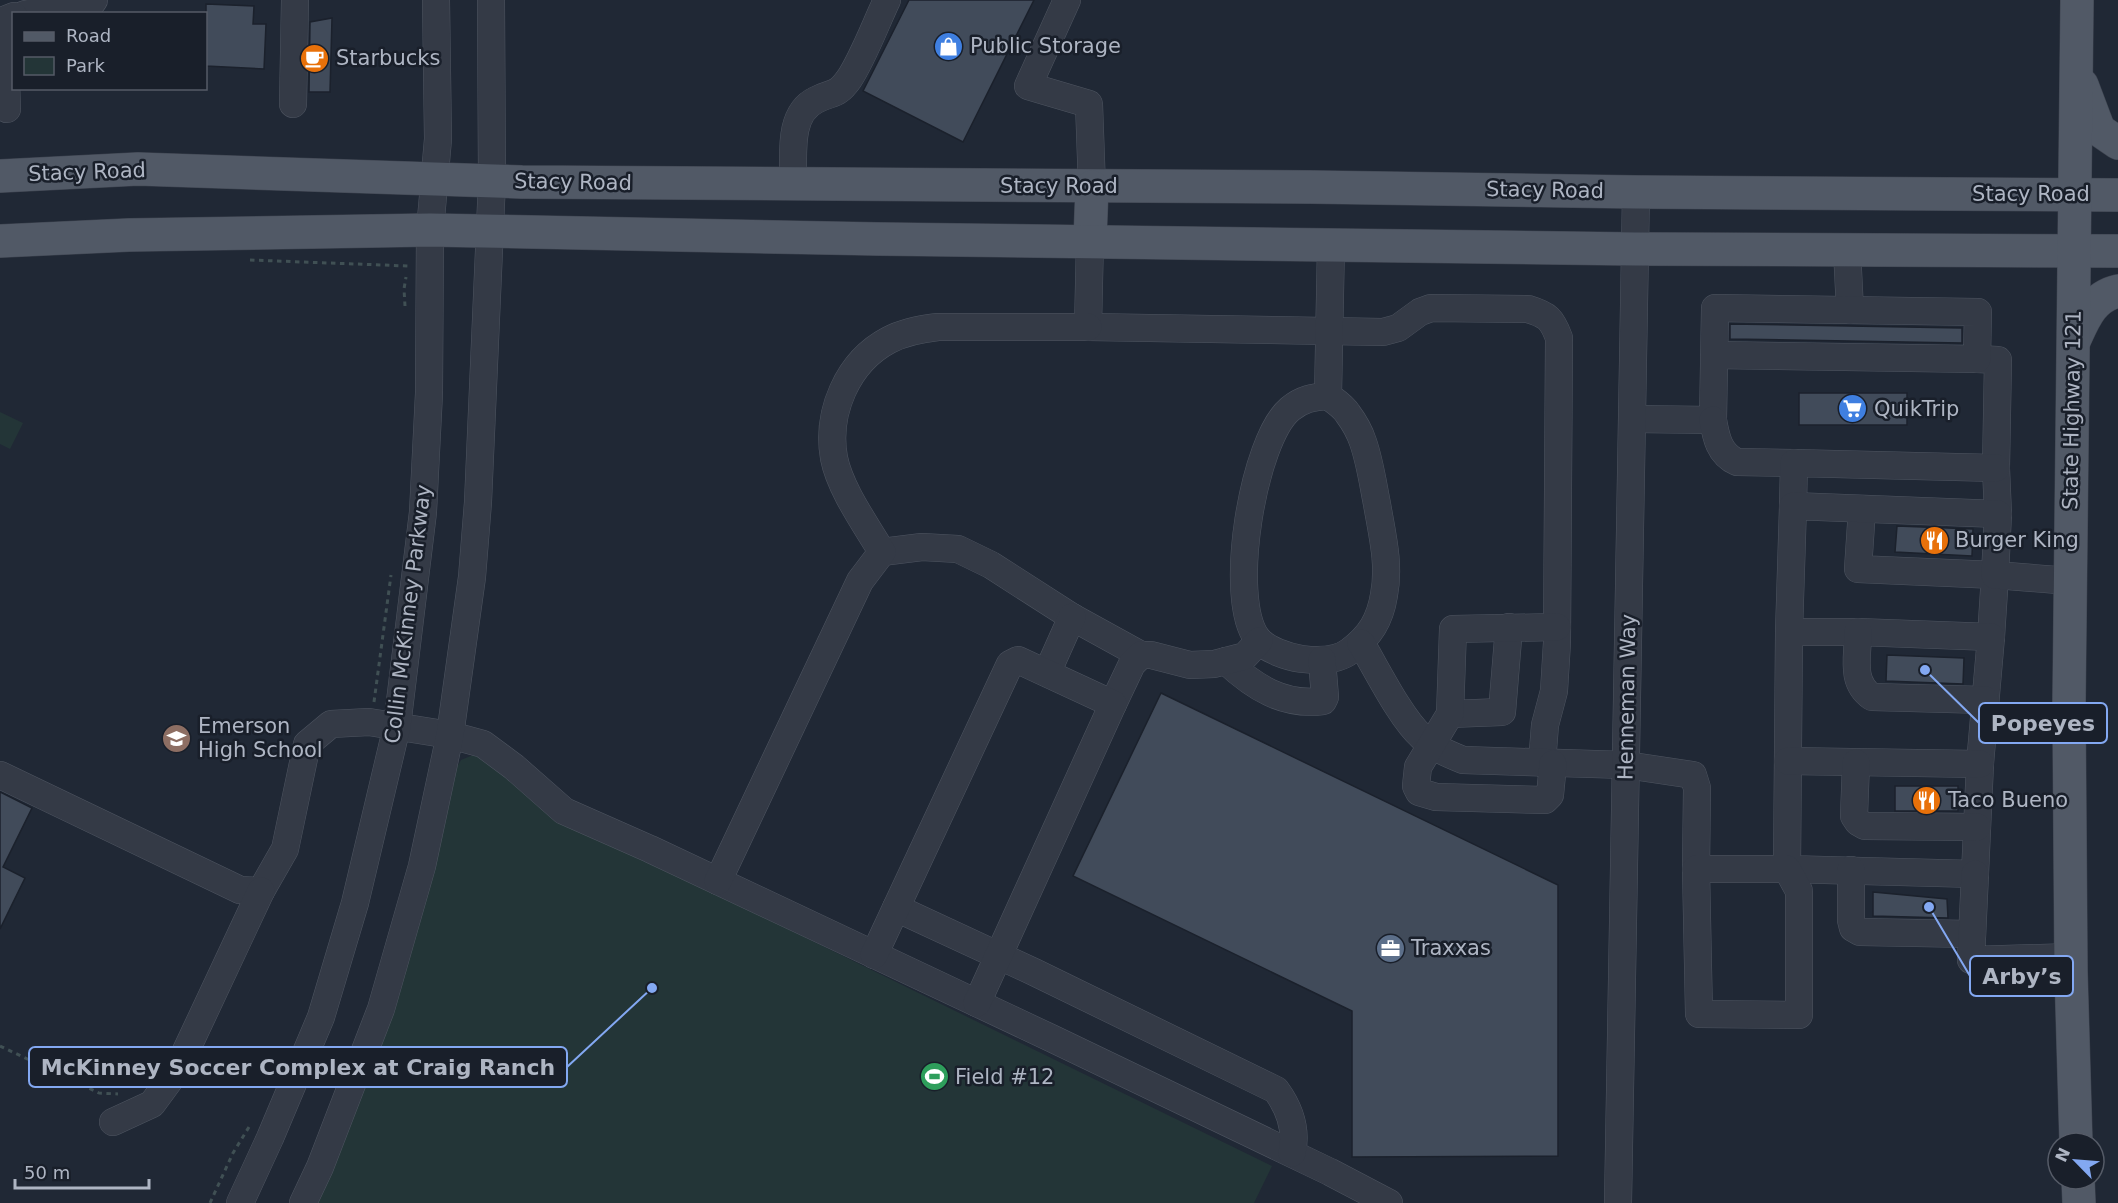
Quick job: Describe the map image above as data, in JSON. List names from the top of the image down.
{
  "streets": {
    "main road": ["Stacy Road", "State Highway 121"],
    "street": ["Collin McKinney Parkway", "Henneman Way"]
  },
  "crossings": [
    ["Stacy Road", "State Highway 121"],
    ["Stacy Road", "Collin McKinney Parkway"],
    ["Stacy Road", "Henneman Way"]
  ],
  "places": {
    "shop": ["Public Storage"],
    "cafe": ["Starbucks"],
    "supermarket": ["QuikTrip"],
    "restaurant": ["Burger King", "Taco Bueno"],
    "other": ["Popeyes", "Arby’s", "McKinney Soccer Complex at Craig Ranch"],
    "school or university": ["Emerson High School"],
    "office": ["Traxxas"],
    "sports": ["Field #12"]
  },
  "legend": ["Road", "Park"],
  "scale_bar": "50 m",
  "north": "top left"
}
